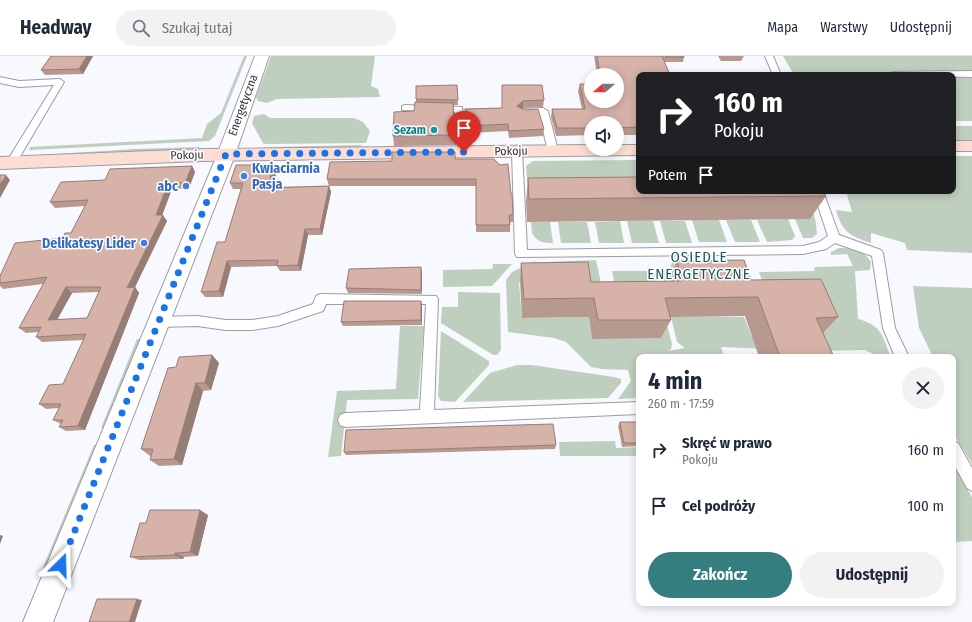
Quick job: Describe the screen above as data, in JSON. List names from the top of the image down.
{
  "streets": {
    "street": ["Energetyczna", "Pokoju"]
  },
  "crossings": [
    ["Energetyczna", "Pokoju"]
  ],
  "districts": ["OSIEDLE ENERGETYCZNE"],
  "places": [
    "Sezam",
    "Kwiaciarnia Pasja",
    "abc",
    "Delikatesy Lider"
  ],
  "north": "left",
  "page": {
    "header": "Headway",
    "search": "Szukaj tutaj",
    "nav": ["Mapa", "Warstwy", "Udostępnij"],
    "turn": ["160 m", "Pokoju"],
    "then": "Potem",
    "heading": ["4 min", "260 m · 17:59"],
    "list": [
      {
        "name": "Skręć w prawo",
        "note": "Pokoju",
        "value": "160 m"
      },
      {
        "name": "Cel podróży",
        "value": "100 m"
      }
    ],
    "buttons": ["Zakończ", "Udostępnij"]
  }
}
